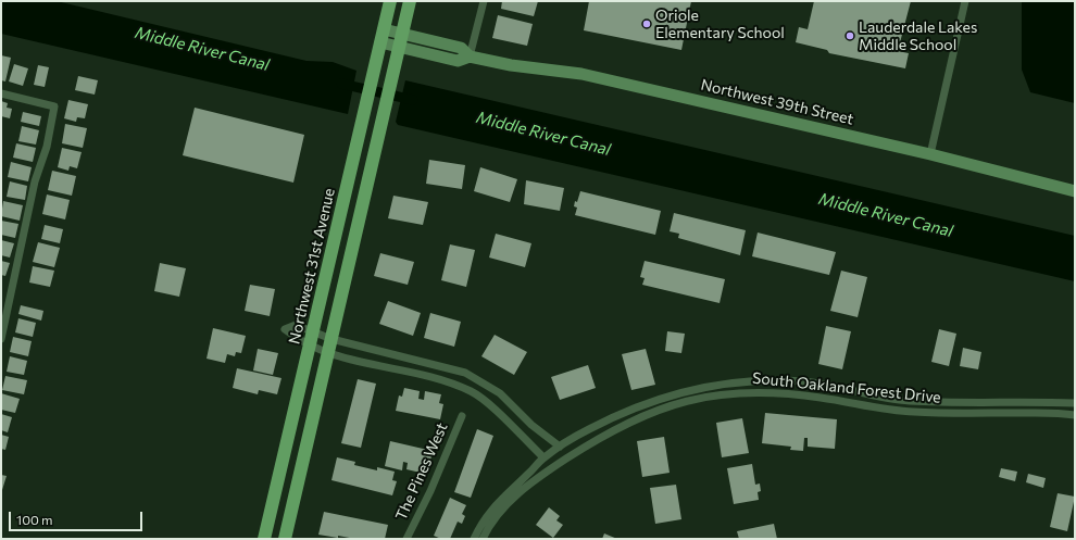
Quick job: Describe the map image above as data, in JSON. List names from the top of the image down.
{
  "streets": {
    "main road": ["Northwest 31st Avenue"],
    "street": ["Northwest 39th Street", "South Oakland Forest Drive", "The Pines West"]
  },
  "crossings": [
    ["Northwest 39th Street", "Northwest 31st Avenue"]
  ],
  "water": ["Middle River Canal"],
  "places": ["Oriole Elementary School", "Lauderdale Lakes Middle School"],
  "scale_bar": "100 m"
}
